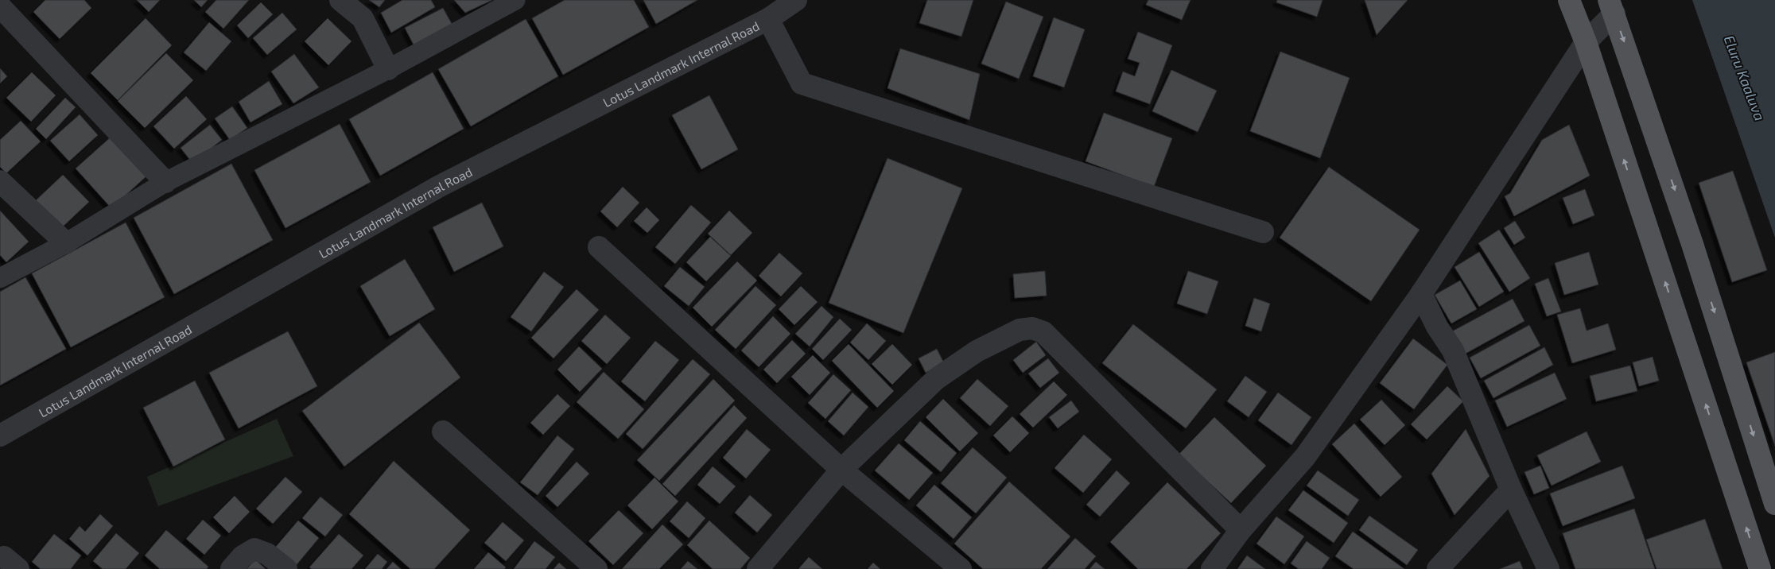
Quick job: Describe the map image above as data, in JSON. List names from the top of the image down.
{
  "streets": {
    "street": ["Lotus Landmark Internal Road"]
  },
  "water": ["Eluru Kaaluva"]
}
